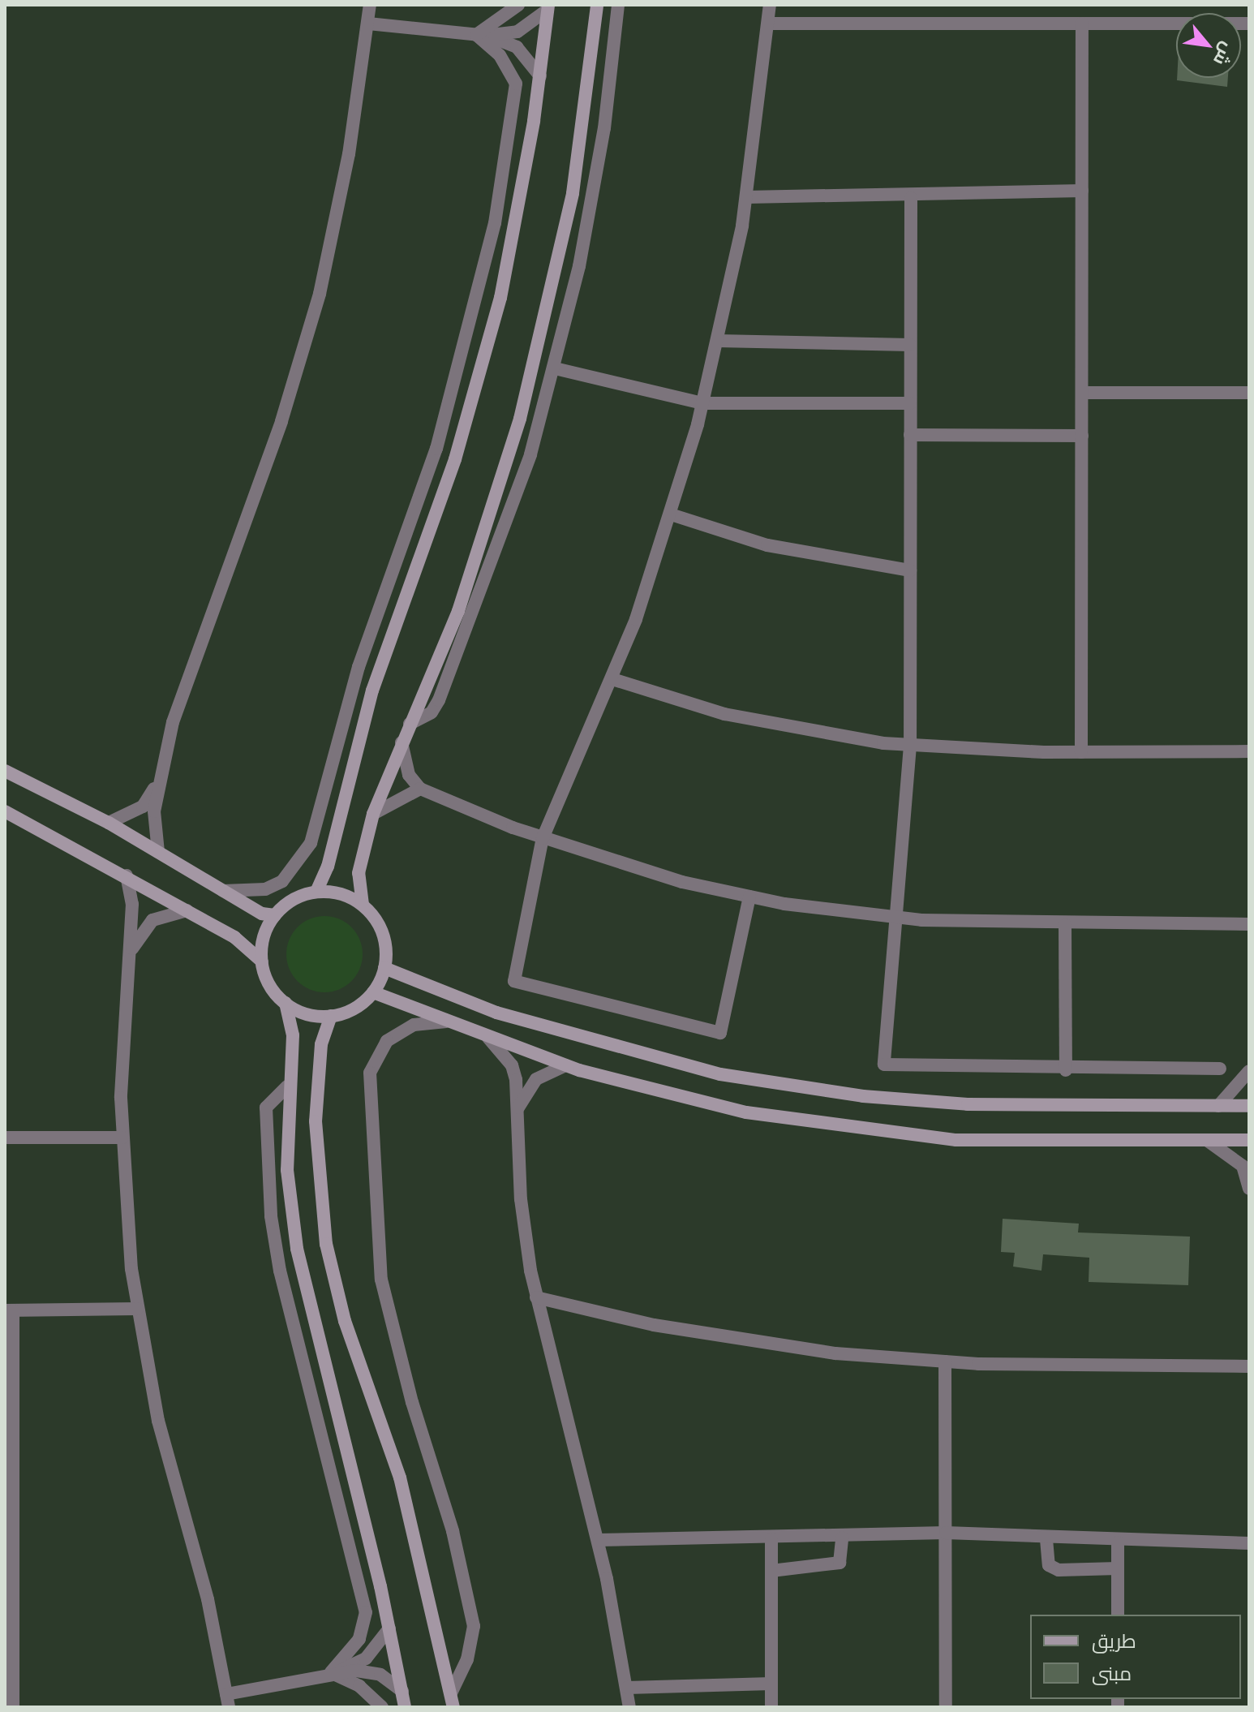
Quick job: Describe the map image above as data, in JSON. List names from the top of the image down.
{
  "legend": ["طريق", "مبنى"],
  "north": "bottom right"
}
